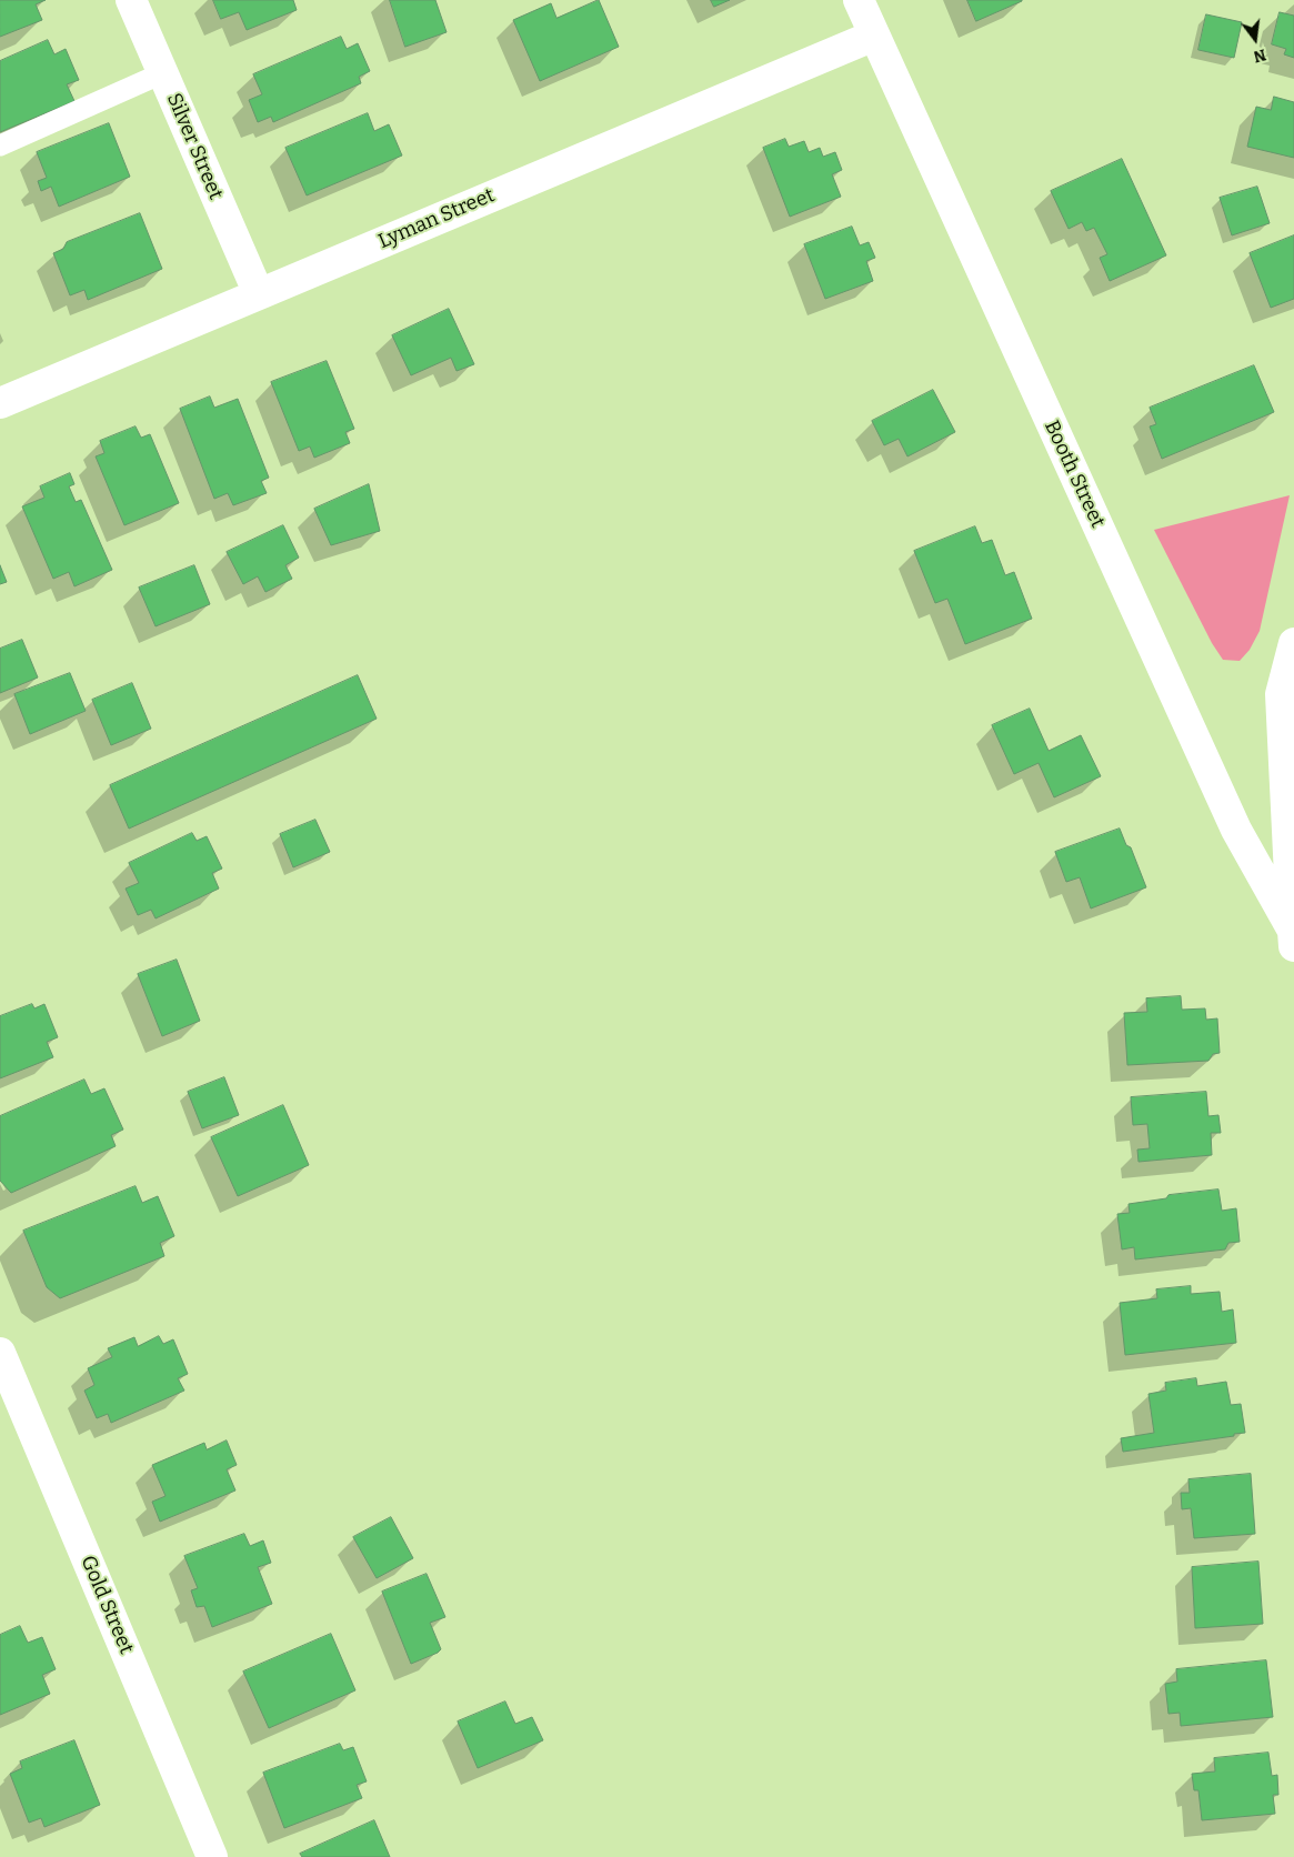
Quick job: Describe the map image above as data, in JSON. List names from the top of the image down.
{
  "streets": {
    "street": [
      "Silver Street",
      "Lyman Street",
      "Booth Street",
      "Gold Street"
    ]
  },
  "crossings": [
    ["Silver Street", "Lyman Street"],
    ["Lyman Street", "Booth Street"]
  ],
  "north": "bottom"
}
